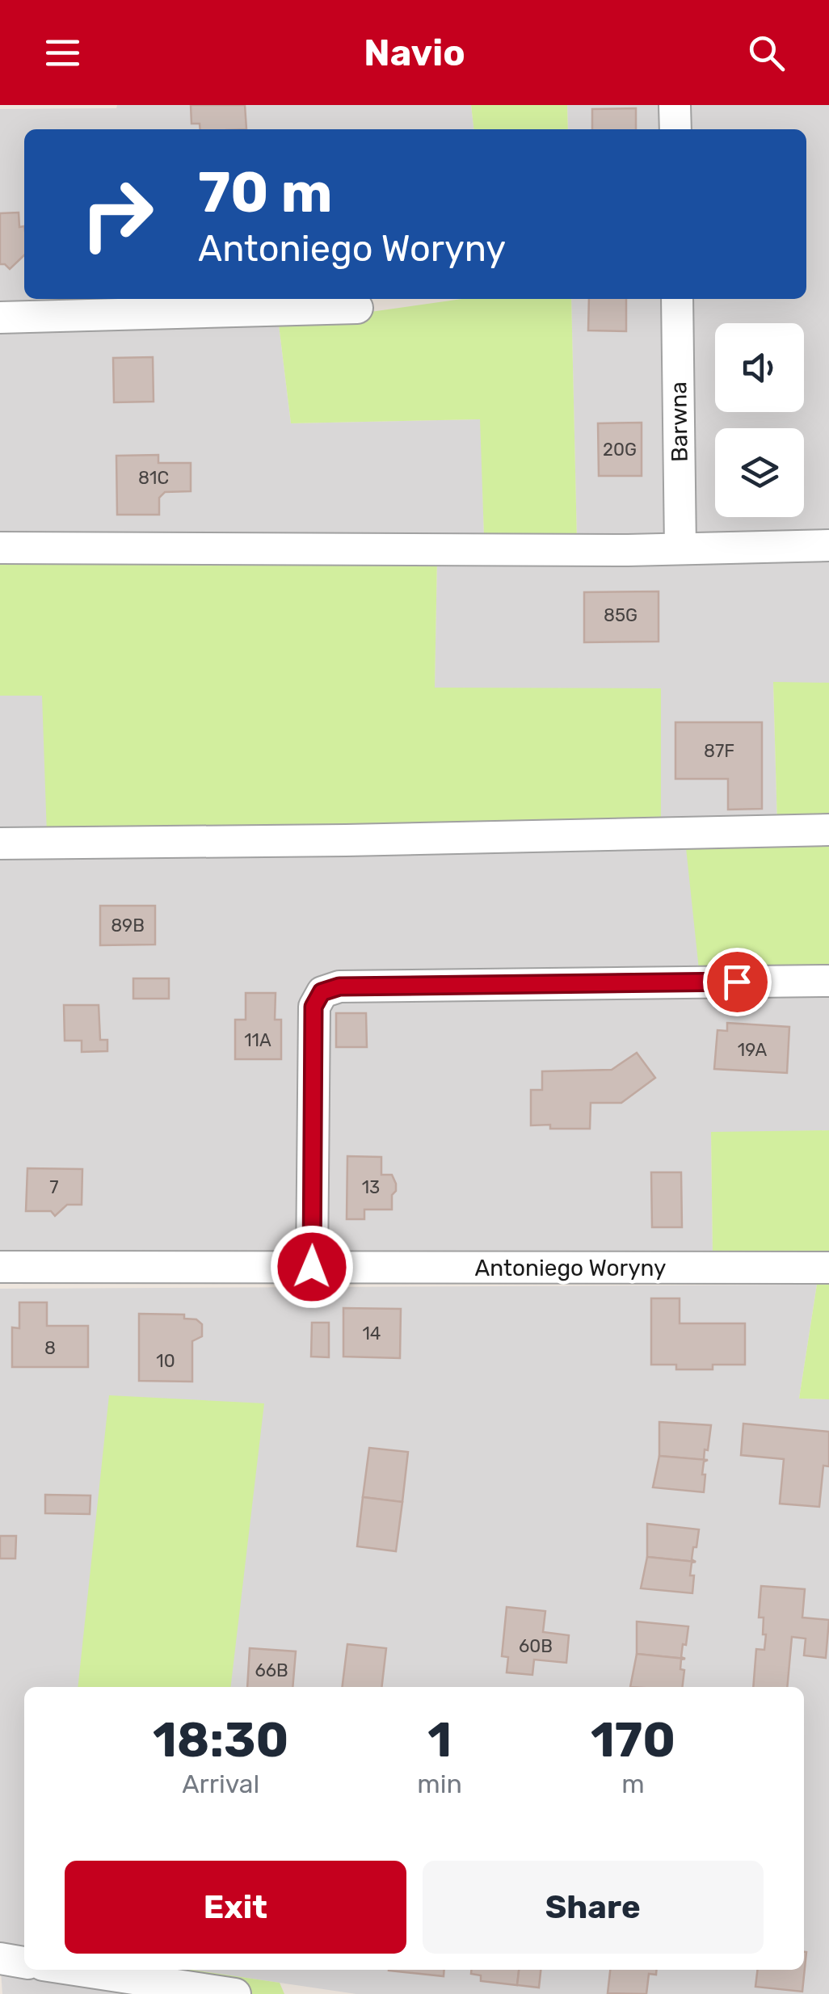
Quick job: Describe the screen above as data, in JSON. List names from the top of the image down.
{
  "streets": {
    "street": ["Barwna", "Antoniego Woryny"]
  },
  "house_numbers": [
    "20G",
    "81C",
    "85G",
    "87F",
    "89B",
    "11A",
    "19A",
    "7",
    "13",
    "14",
    "8",
    "10",
    "60B",
    "66B"
  ],
  "page": {
    "header": "Navio",
    "turn": ["70 m", "Antoniego Woryny"],
    "eta": [
      "18:30",
      "Arrival",
      "1",
      "min",
      "170",
      "m"
    ],
    "buttons": ["Exit", "Share"]
  }
}
